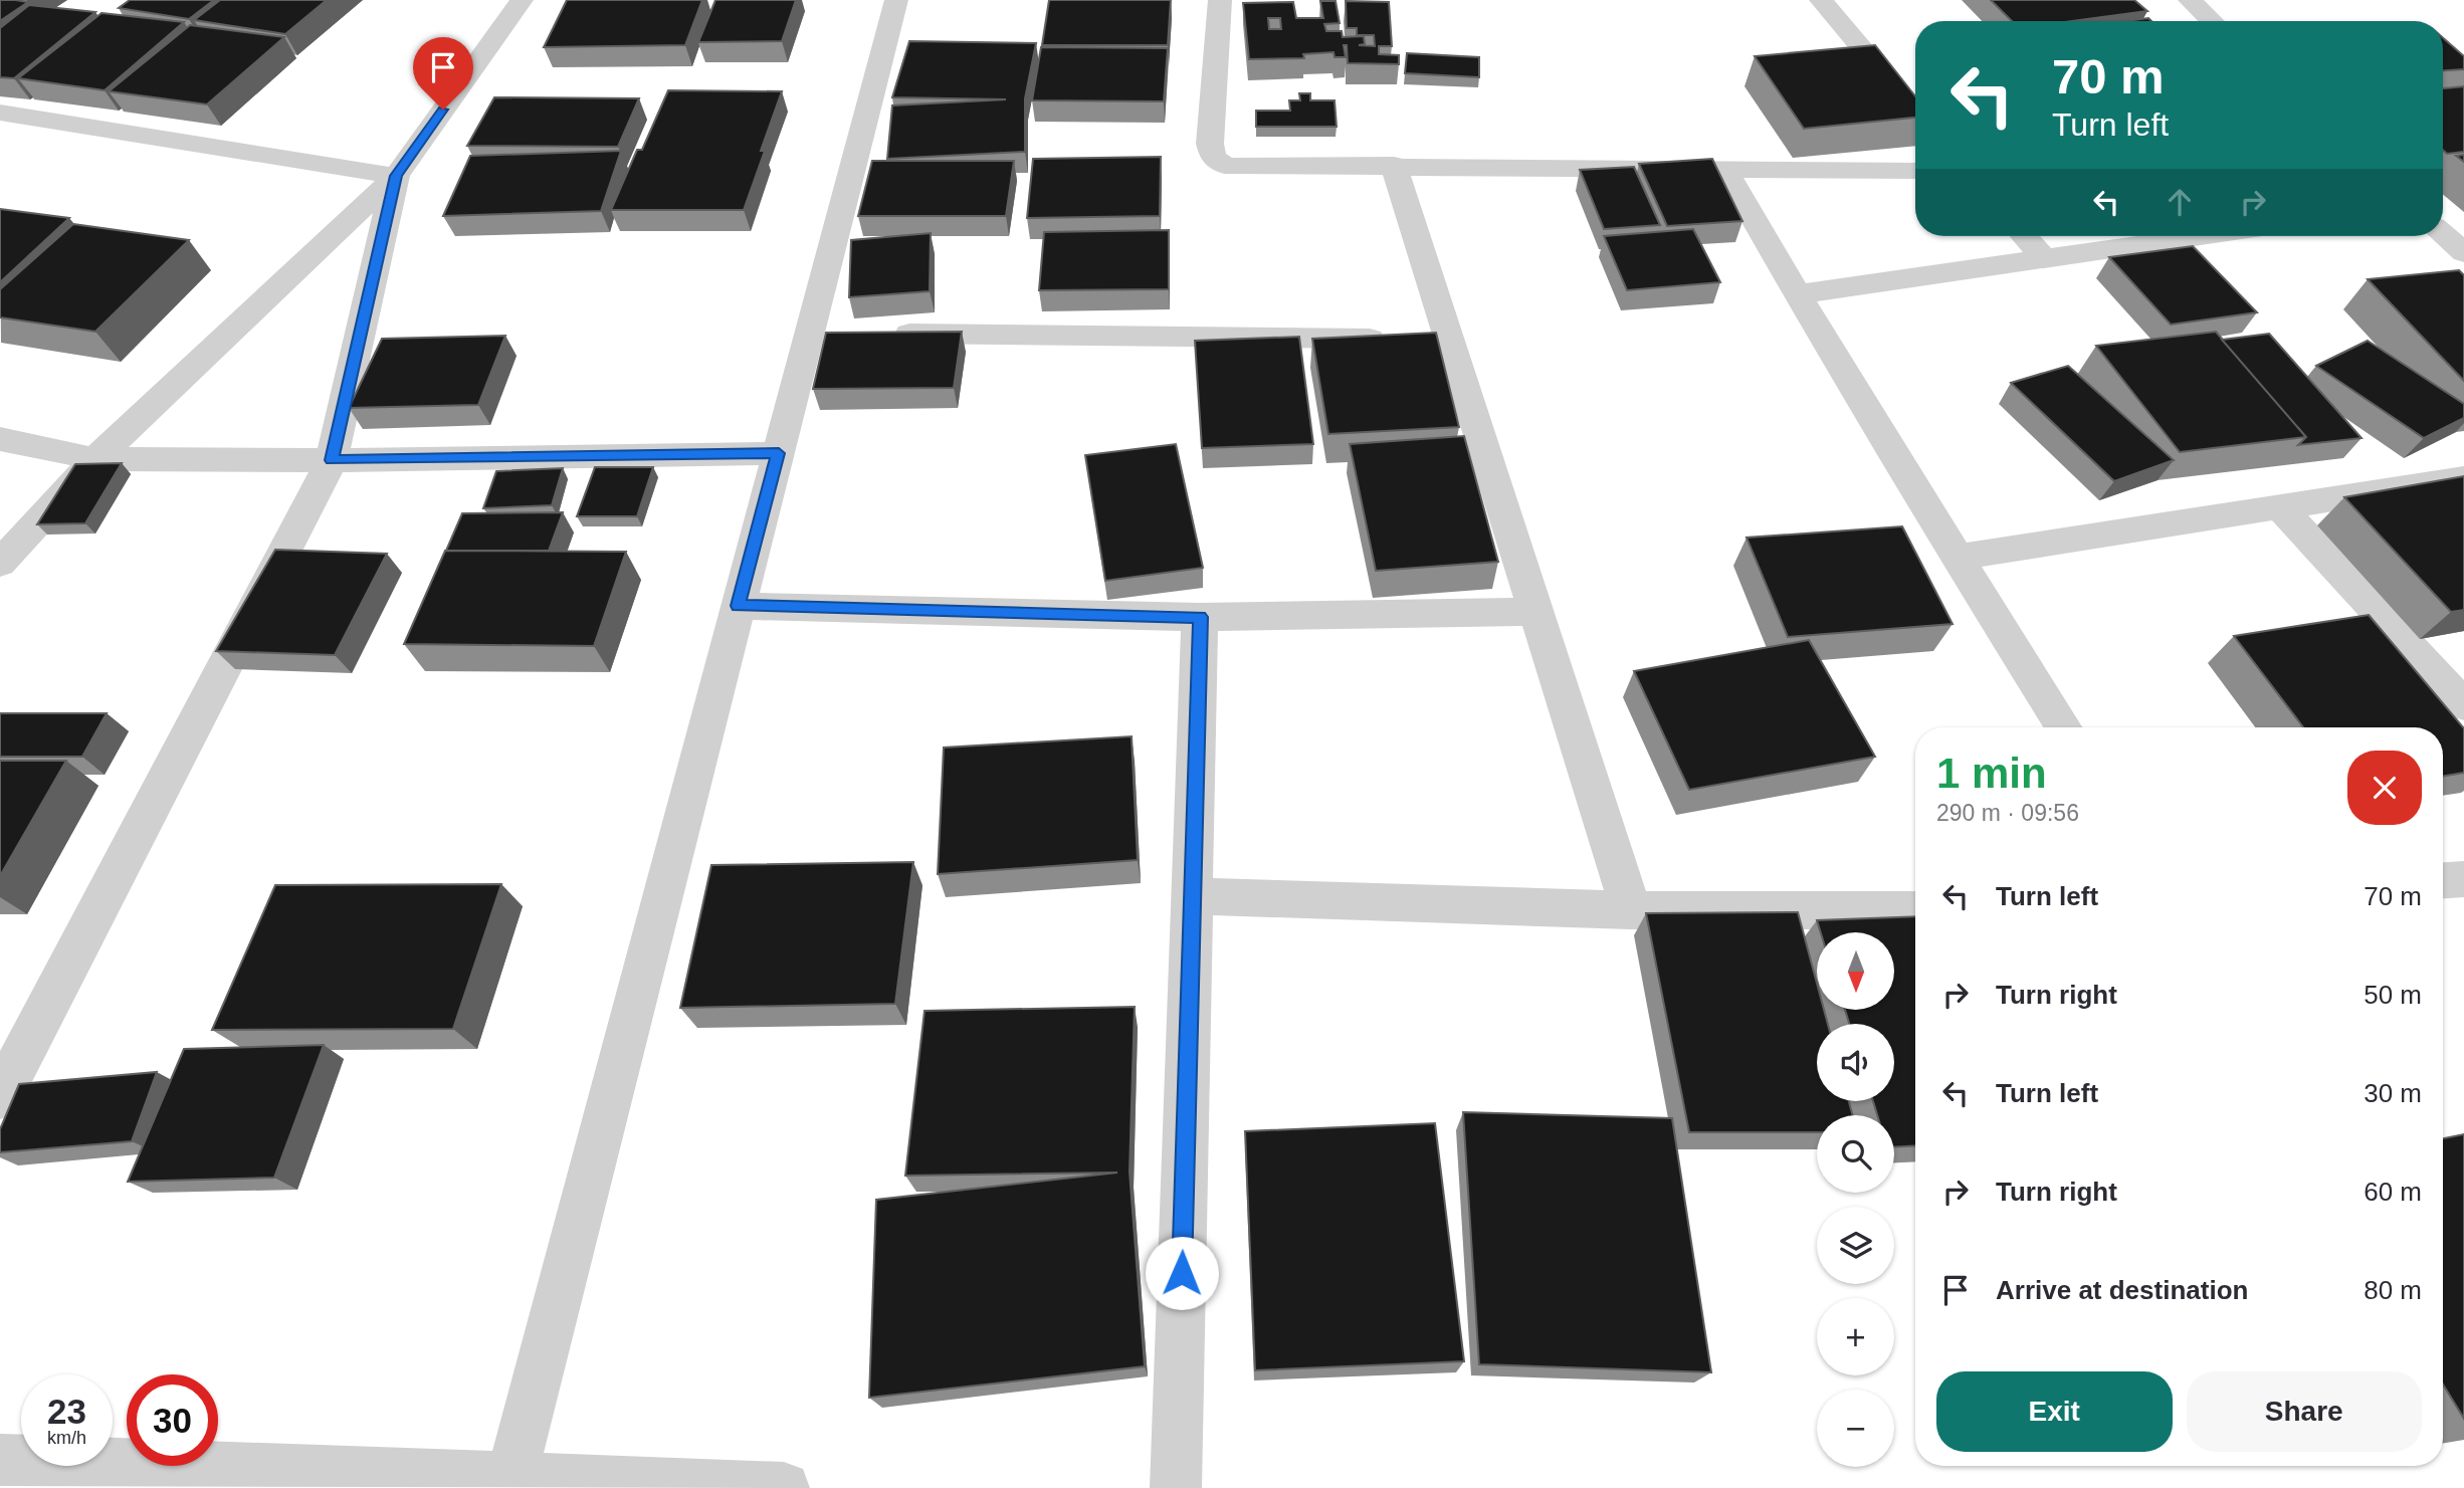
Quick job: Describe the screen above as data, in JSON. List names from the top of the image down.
{
  "north": "bottom",
  "page": {
    "turn": ["70 m", "Turn left"],
    "heading": ["1 min", "290 m · 09:56"],
    "list": [
      {
        "name": "Turn left",
        "value": "70 m"
      },
      {
        "name": "Turn right",
        "value": "50 m"
      },
      {
        "name": "Turn left",
        "value": "30 m"
      },
      {
        "name": "Turn right",
        "value": "60 m"
      },
      {
        "name": "Arrive at destination",
        "value": "80 m"
      }
    ],
    "map_buttons": ["+", "−"],
    "buttons": ["Exit", "Share"],
    "speed": "23 km/h",
    "limit": "30"
  }
}
